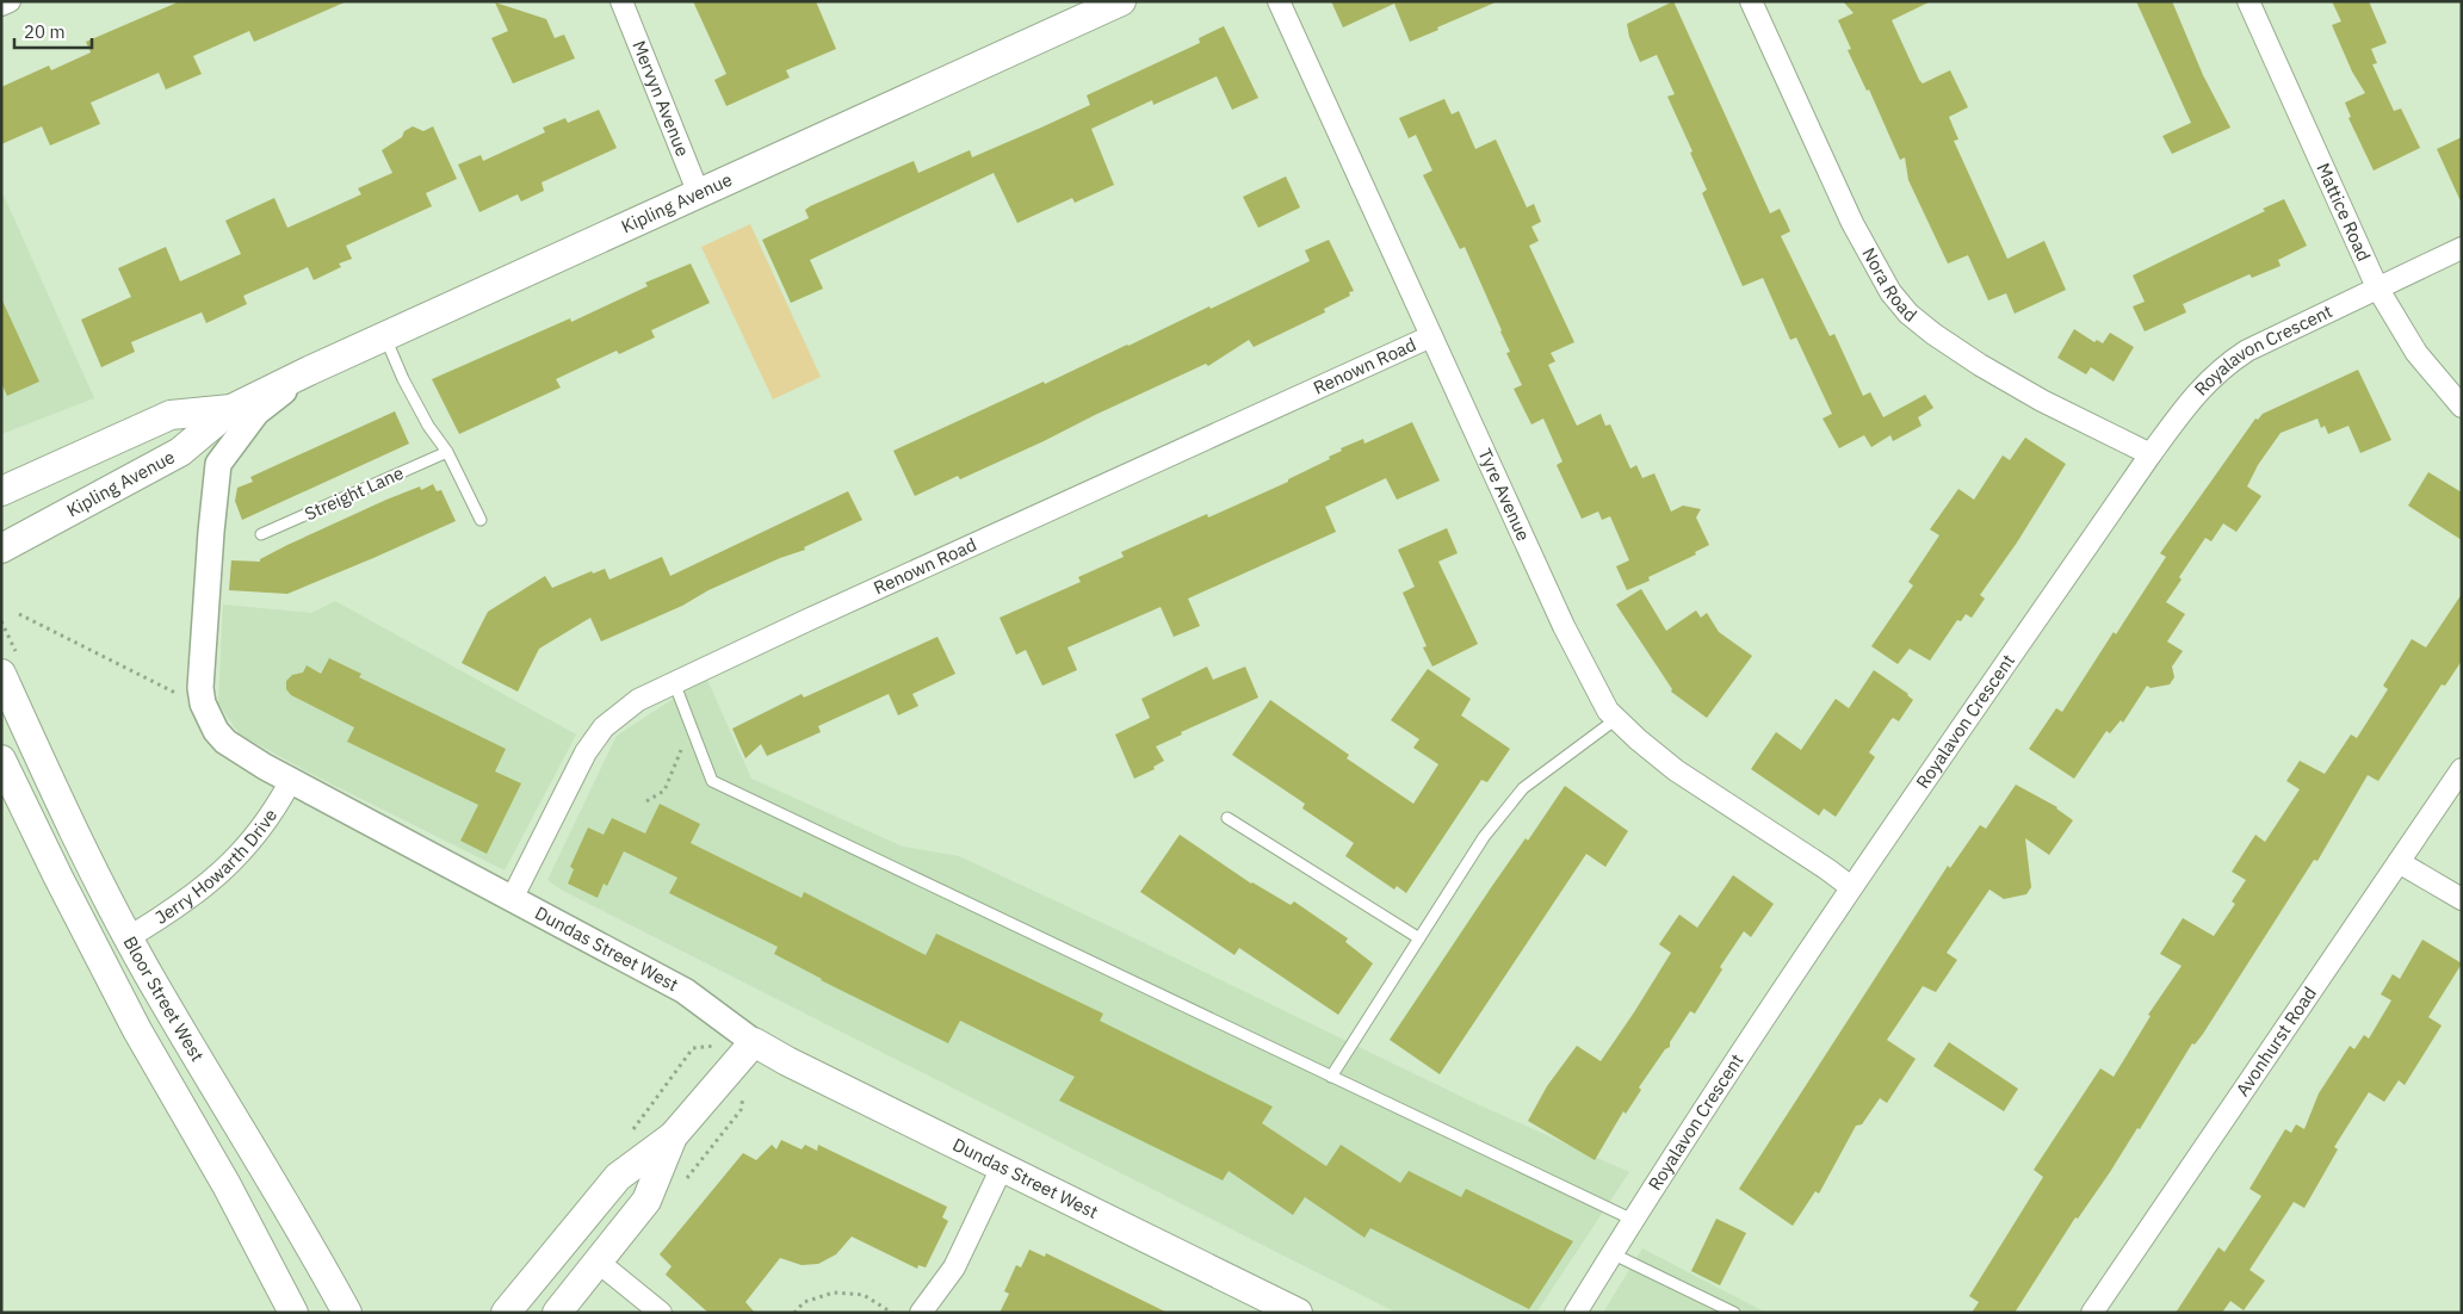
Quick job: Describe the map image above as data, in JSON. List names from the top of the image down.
{
  "streets": {
    "main road": ["Kipling Avenue", "Dundas Street West", "Bloor Street West"],
    "street": [
      "Mervyn Avenue",
      "Mattice Road",
      "Nora Road",
      "Royalavon Crescent",
      "Renown Road",
      "Tyre Avenue",
      "Jerry Howarth Drive",
      "Avonhurst Road"
    ],
    "lane": ["Streight Lane"]
  },
  "crossings": [
    ["Mervyn Avenue", "Kipling Avenue"],
    ["Kipling Avenue", "Dundas Street West"],
    ["Mattice Road", "Royalavon Crescent"],
    ["Nora Road", "Royalavon Crescent"],
    ["Royalavon Crescent", "Tyre Avenue"],
    ["Renown Road", "Tyre Avenue"],
    ["Renown Road", "Dundas Street West"],
    ["Jerry Howarth Drive", "Dundas Street West"],
    ["Jerry Howarth Drive", "Bloor Street West"]
  ],
  "scale_bar": "20 m"
}
